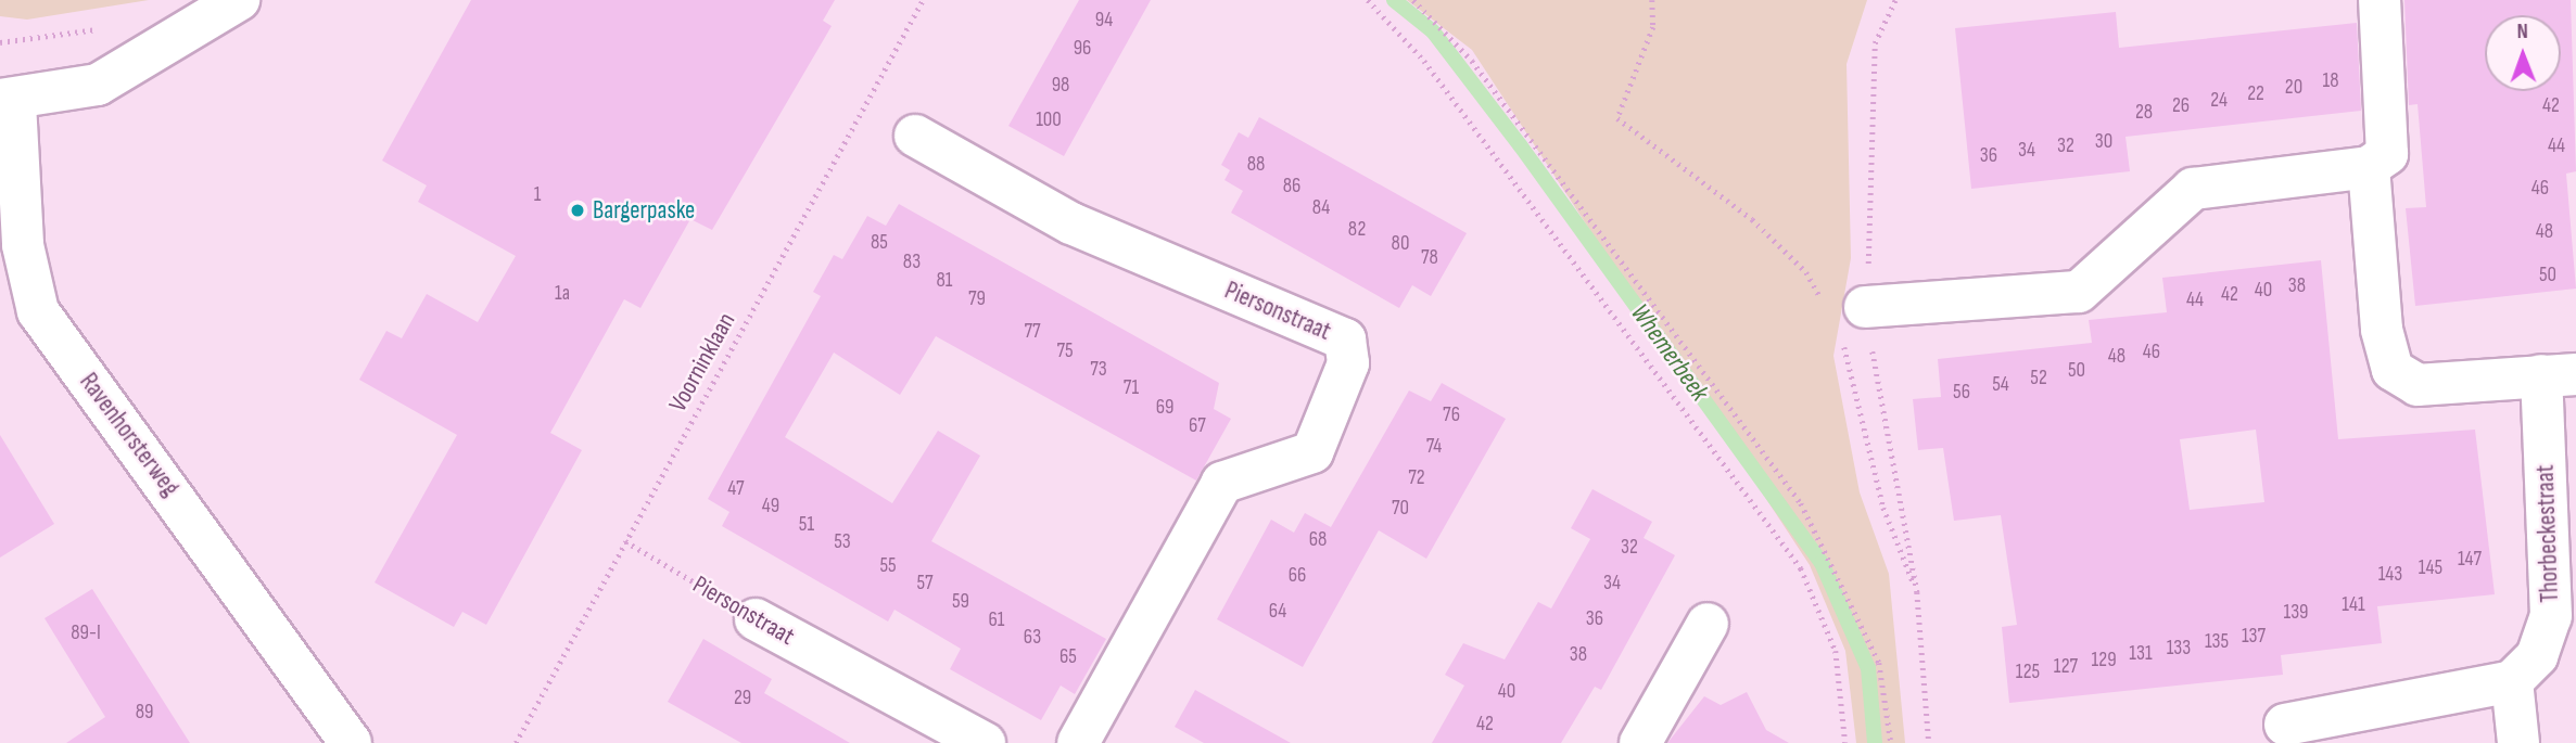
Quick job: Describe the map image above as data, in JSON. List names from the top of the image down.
{
  "streets": {
    "street": ["Piersonstraat", "Ravenhorsterweg", "Thorbeckestraat"],
    "path": ["Voorninklaan"]
  },
  "crossings": [
    ["Piersonstraat", "Voorninklaan"]
  ],
  "water": ["Whemerbeek"],
  "places": ["Bargerpaske"],
  "house_numbers": [
    "94",
    "96",
    "18",
    "98",
    "20",
    "22",
    "24",
    "26",
    "42",
    "28",
    "100",
    "30",
    "32",
    "44",
    "34",
    "36",
    "88",
    "86",
    "46",
    "1",
    "84",
    "82",
    "48",
    "85",
    "80",
    "78",
    "83",
    "50",
    "81",
    "38",
    "40",
    "1a",
    "42",
    "79",
    "44",
    "77",
    "75",
    "46",
    "48",
    "73",
    "50",
    "52",
    "54",
    "71",
    "56",
    "69",
    "76",
    "67",
    "74",
    "72",
    "47",
    "49",
    "70",
    "51",
    "68",
    "53",
    "32",
    "147",
    "55",
    "145",
    "143",
    "66",
    "57",
    "34",
    "59",
    "141",
    "64",
    "139",
    "36",
    "61",
    "89-I",
    "137",
    "63",
    "135",
    "133",
    "131",
    "38",
    "65",
    "129",
    "127",
    "125",
    "40",
    "29",
    "89",
    "42"
  ],
  "north": "top"
}
